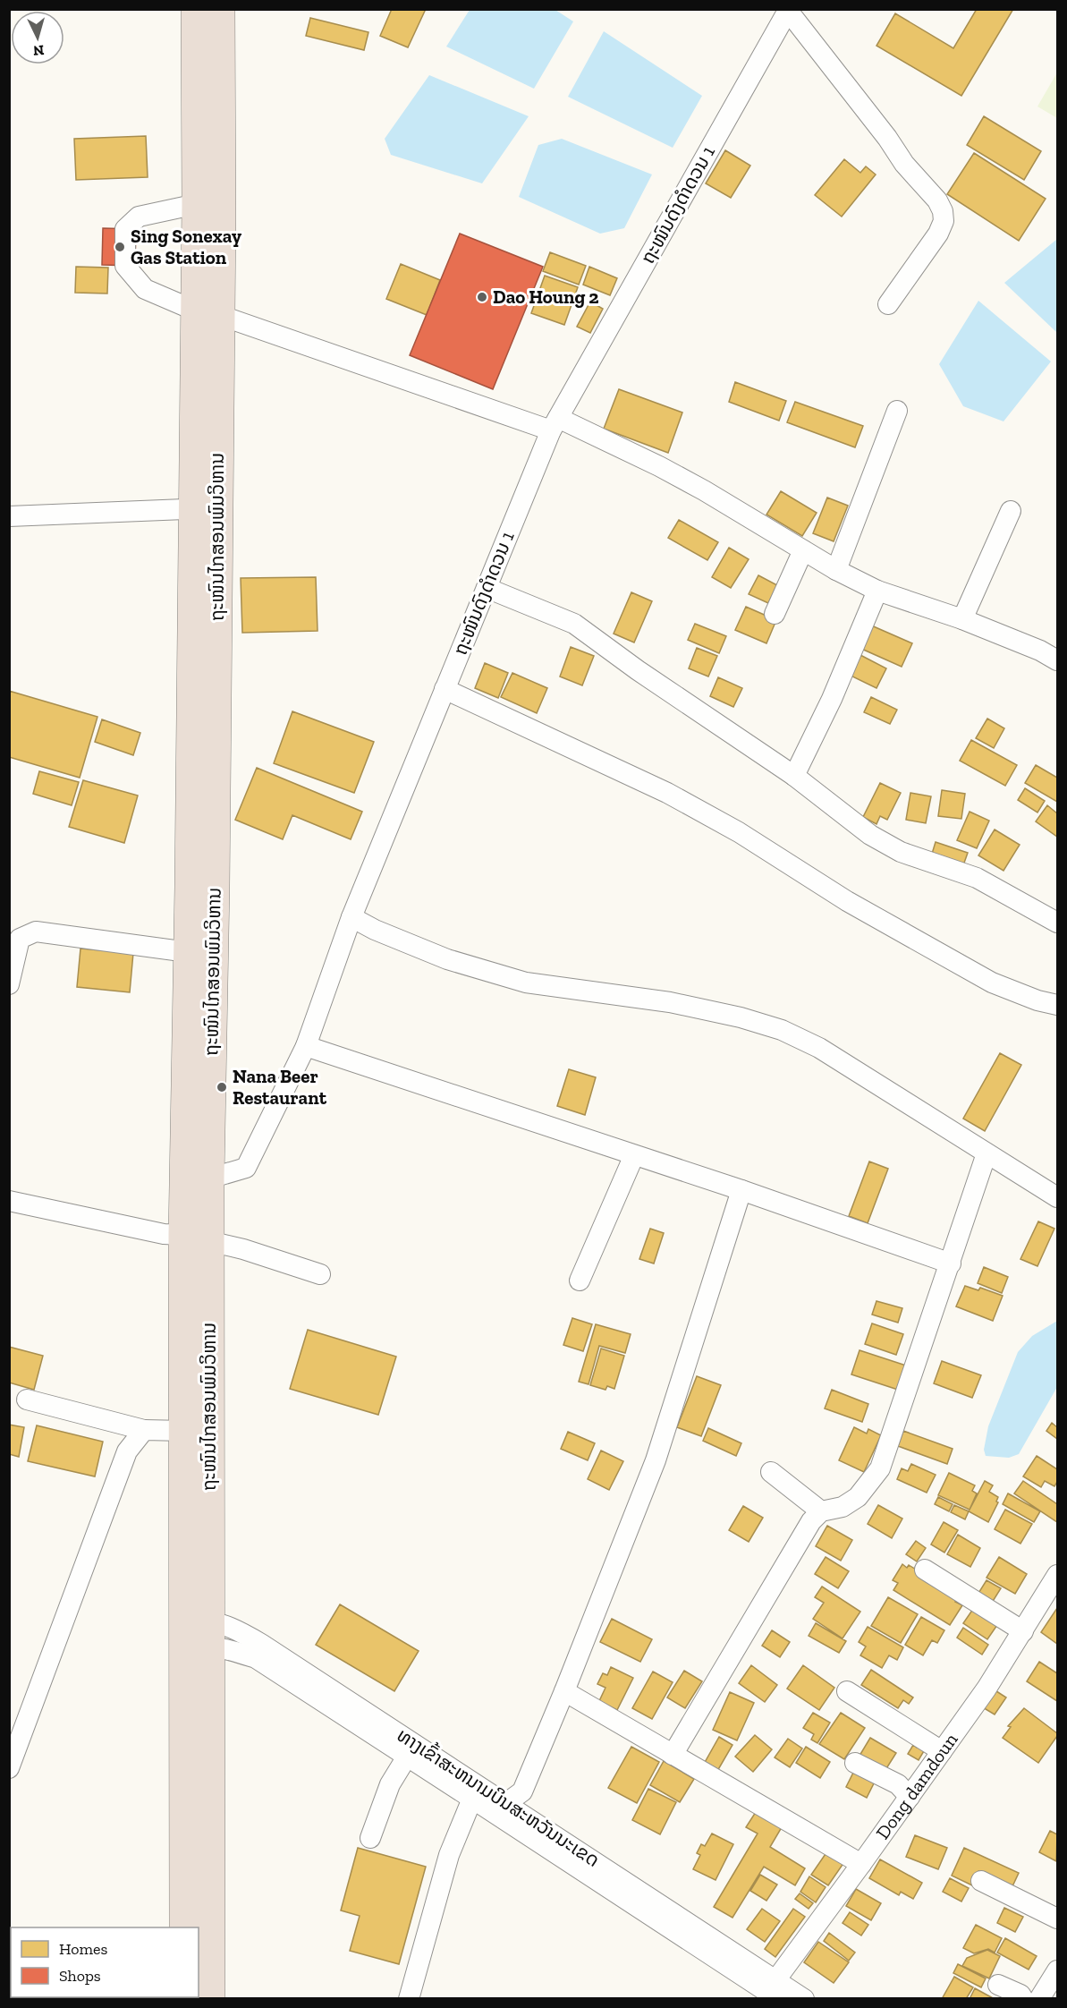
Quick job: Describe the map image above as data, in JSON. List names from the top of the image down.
{
  "streets": {
    "highway": ["ຖະໜົນໄກສອນພົມວິຫານ"],
    "street": ["ຖະໜົນດົງດຳດວນ 1", "Dong damdoun", "ທາງເຂົ້າສະຫນາມບິນສະຫວັນນະເຂດ"]
  },
  "crossings": [
    ["ຖະໜົນດົງດຳດວນ 1", "ຖະໜົນໄກສອນພົມວິຫານ"],
    ["ຖະໜົນໄກສອນພົມວິຫານ", "ທາງເຂົ້າສະຫນາມບິນສະຫວັນນະເຂດ"],
    ["Dong damdoun", "ທາງເຂົ້າສະຫນາມບິນສະຫວັນນະເຂດ"]
  ],
  "places": ["Sing Sonexay Gas Station", "Dao Houng 2", "Nana Beer Restaurant"],
  "legend": ["Homes", "Shops"],
  "north": "bottom"
}
